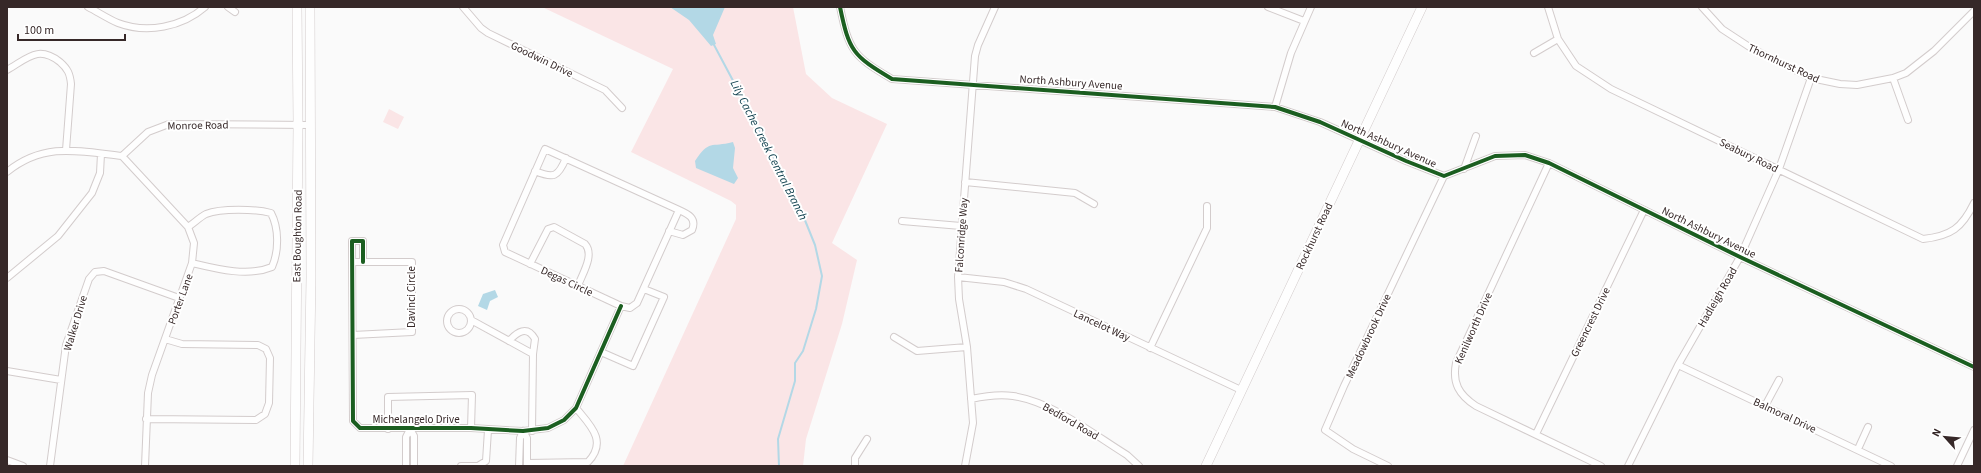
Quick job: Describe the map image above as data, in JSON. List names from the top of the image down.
{
  "streets": {
    "main road": ["East Boughton Road", "Rockhurst Road"],
    "street": [
      "Goodwin Drive",
      "Thornhurst Road",
      "North Ashbury Avenue",
      "Monroe Road",
      "Seabury Road",
      "Falconridge Way",
      "Degas Circle",
      "Davinci Circle",
      "Hadleigh Road",
      "Porter Lane",
      "Greencrest Drive",
      "Walker Drive",
      "Lancelot Way",
      "Kenilworth Drive",
      "Meadowbrook Drive",
      "Balmoral Drive",
      "Michelangelo Drive",
      "Bedford Road"
    ]
  },
  "crossings": [
    ["Thornhurst Road", "Hadleigh Road"],
    ["North Ashbury Avenue", "Falconridge Way"],
    ["North Ashbury Avenue", "Rockhurst Road"],
    ["North Ashbury Avenue", "Hadleigh Road"],
    ["North Ashbury Avenue", "Greencrest Drive"],
    ["North Ashbury Avenue", "Kenilworth Drive"],
    ["North Ashbury Avenue", "Meadowbrook Drive"],
    ["Monroe Road", "East Boughton Road"],
    ["Monroe Road", "Porter Lane"],
    ["Seabury Road", "Hadleigh Road"],
    ["Falconridge Way", "Lancelot Way"],
    ["Falconridge Way", "Bedford Road"],
    ["Rockhurst Road", "Lancelot Way"],
    ["Degas Circle", "Michelangelo Drive"],
    ["Davinci Circle", "Michelangelo Drive"],
    ["Hadleigh Road", "Balmoral Drive"],
    ["Porter Lane", "Walker Drive"],
    ["Greencrest Drive", "Kenilworth Drive"]
  ],
  "water": ["Lily Cache Creek Central Branch"],
  "scale_bar": "100 m",
  "north": "top left"
}
